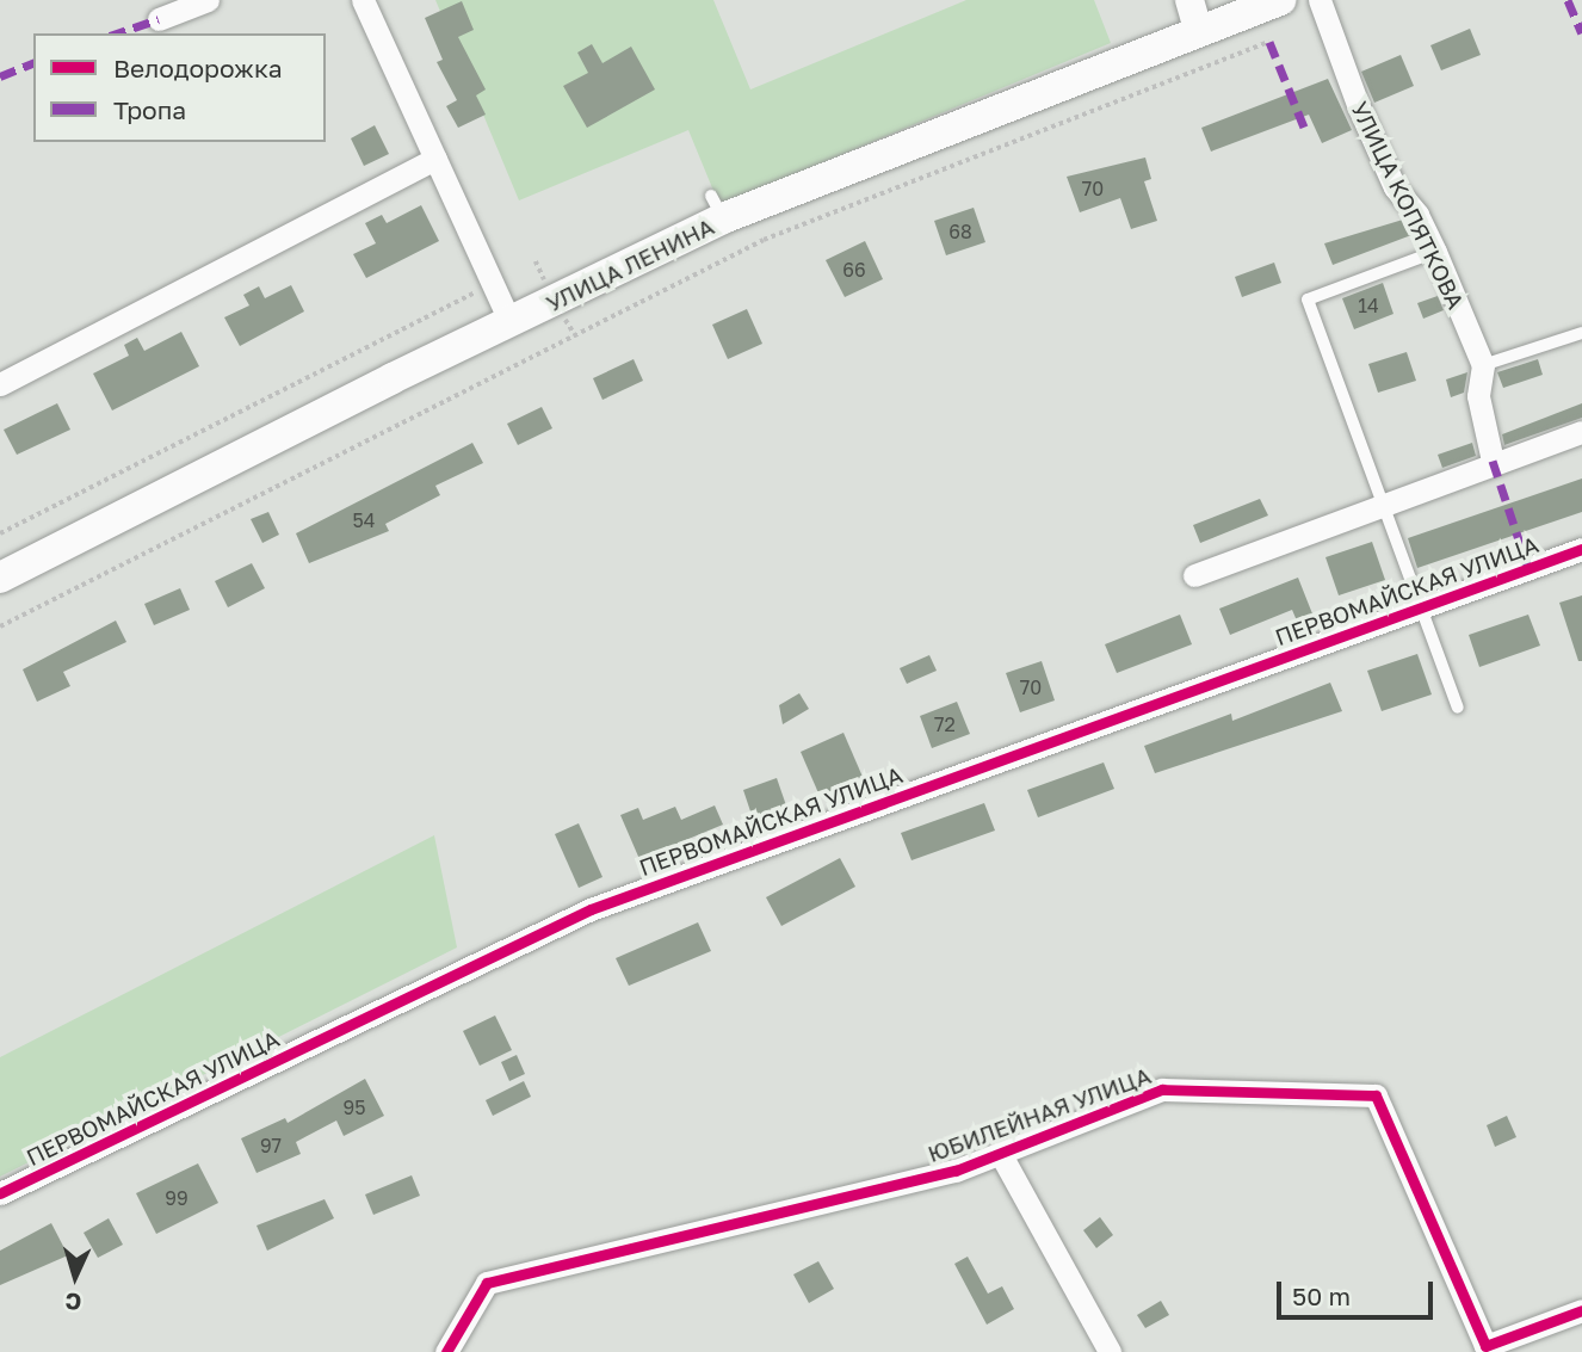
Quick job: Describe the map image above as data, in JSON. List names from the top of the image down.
{
  "streets": {
    "main road": ["УЛИЦА ЛЕНИНА"],
    "street": ["УЛИЦА КОПЯТКОВА", "ПЕРВОМАЙСКАЯ УЛИЦА", "ЮБИЛЕЙНАЯ УЛИЦА"]
  },
  "house_numbers": [
    "70",
    "68",
    "66",
    "14",
    "54",
    "70",
    "72",
    "95",
    "97",
    "99"
  ],
  "legend": ["Велодорожка", "Тропа"],
  "scale_bar": "50 m",
  "north": "bottom"
}
